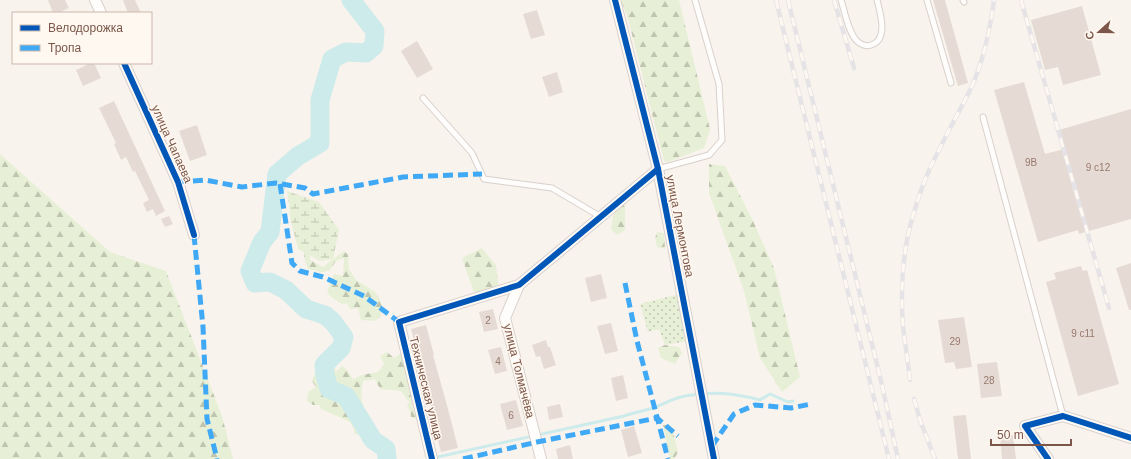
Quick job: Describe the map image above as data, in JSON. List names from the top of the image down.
{
  "streets": {
    "street": [
      "улица Чапаева",
      "улица Лермонтова",
      "улица Толмачёва",
      "Техническая улица"
    ]
  },
  "crossings": [
    ["улица Толмачёва", "Техническая улица"]
  ],
  "house_numbers": [
    "9В",
    "9 с12",
    "2",
    "9 с11",
    "29",
    "4",
    "28",
    "6"
  ],
  "legend": ["Велодорожка", "Тропа"],
  "scale_bar": "50 m",
  "north": "left"
}
